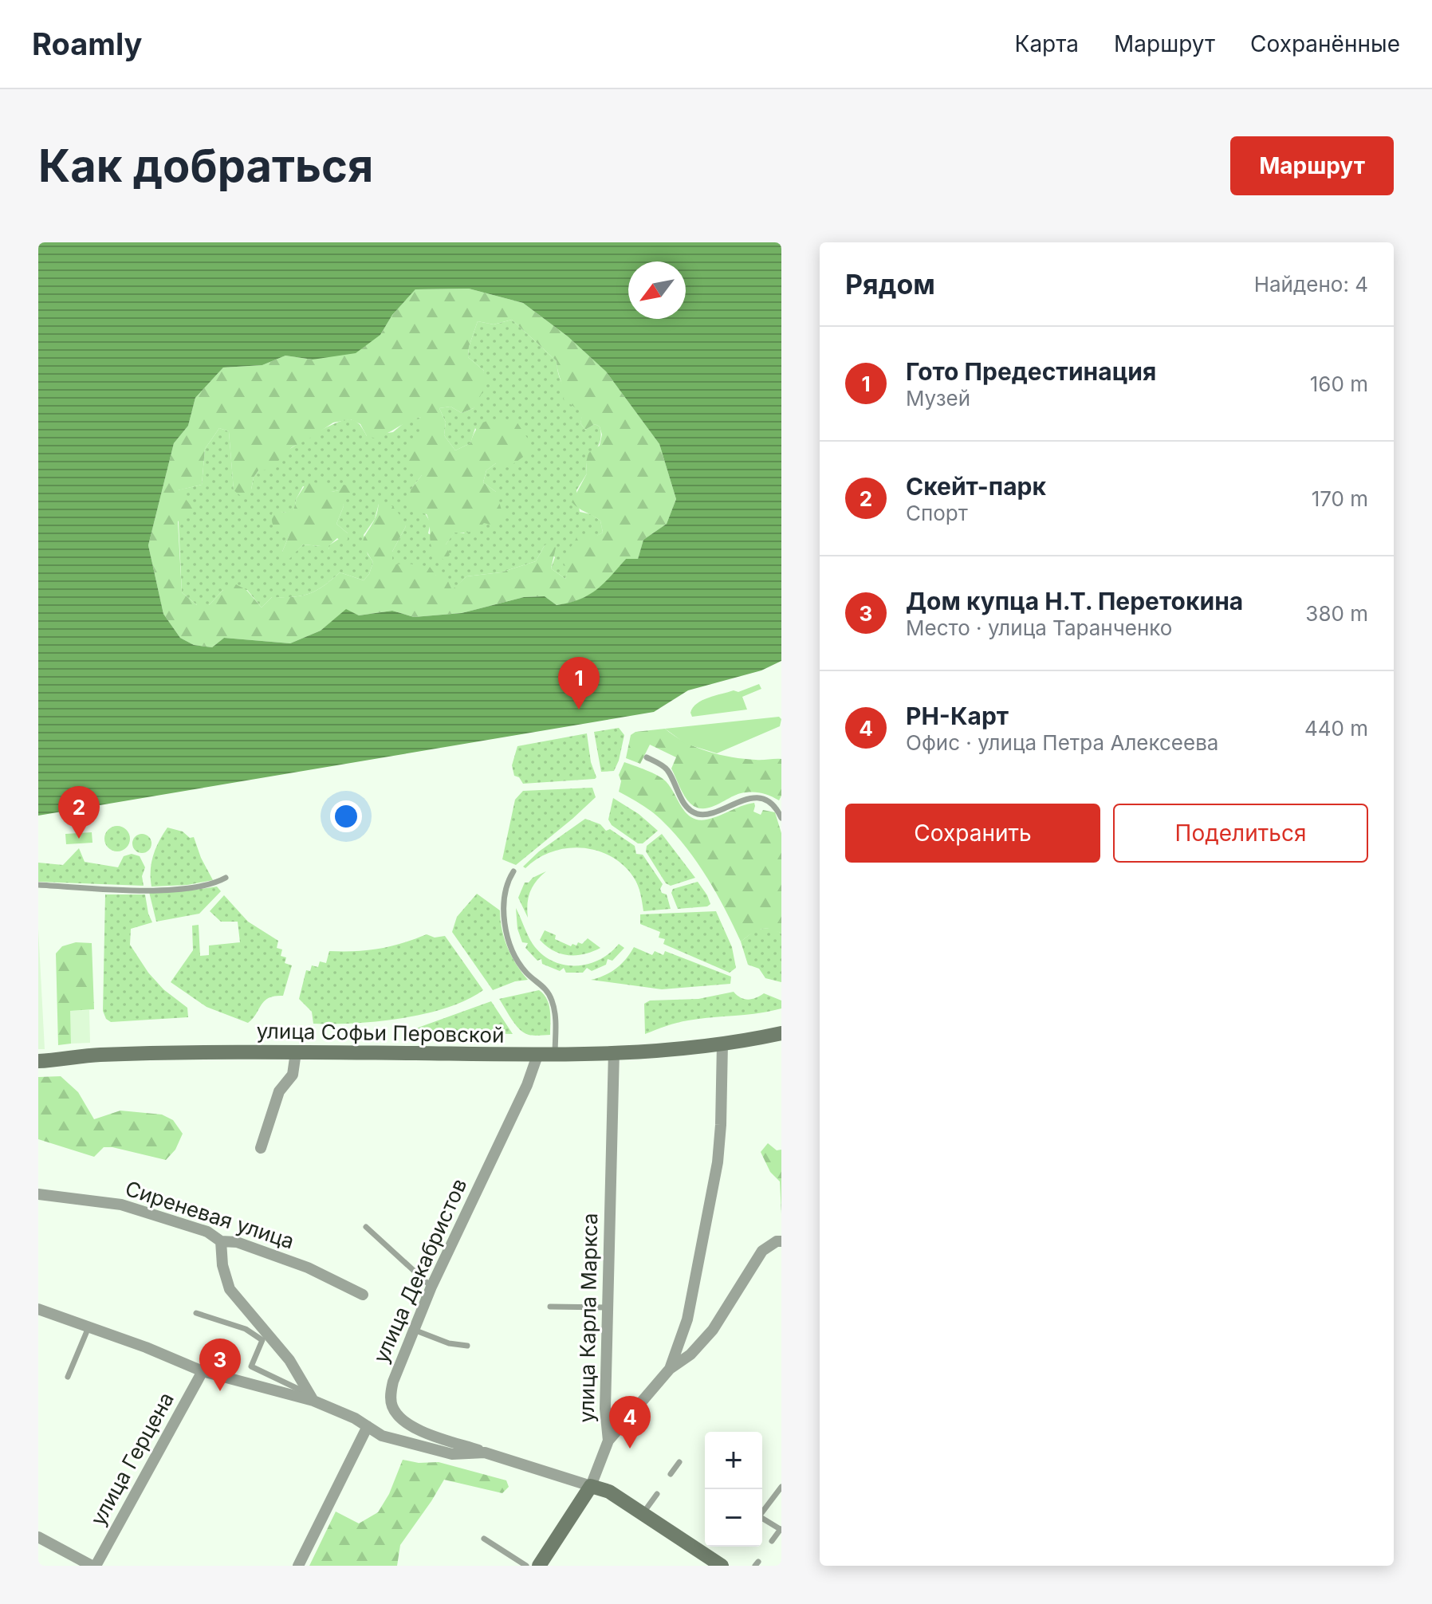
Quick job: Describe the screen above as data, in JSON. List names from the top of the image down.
{
  "streets": {
    "main road": ["улица Софьи Перовской", "улица Карла Маркса"],
    "street": ["Сиреневая улица", "улица Декабристов", "улица Герцена"]
  },
  "crossings": [
    ["улица Софьи Перовской", "улица Декабристов"],
    ["улица Софьи Перовской", "улица Карла Маркса"],
    ["улица Декабристов", "улица Карла Маркса"]
  ],
  "north": "bottom left",
  "page": {
    "header": "Roamly",
    "nav": ["Карта", "Маршрут", "Сохранённые"],
    "buttons": [
      "Маршрут",
      ["Сохранить", "Поделиться"]
    ],
    "title": "Как добраться",
    "heading": ["Рядом", "Найдено: 4"],
    "list": [
      {
        "mark": "1",
        "name": "Гото Предестинация",
        "note": "Музей",
        "value": "160 m"
      },
      {
        "mark": "2",
        "name": "Скейт-парк",
        "note": "Спорт",
        "value": "170 m"
      },
      {
        "mark": "3",
        "name": "Дом купца Н.Т. Перетокина",
        "note": "Место · улица Таранченко",
        "value": "380 m"
      },
      {
        "mark": "4",
        "name": "РН-Карт",
        "note": "Офис · улица Петра Алексеева",
        "value": "440 m"
      }
    ],
    "pins": [
      "1",
      "2",
      "3",
      "4"
    ],
    "map_buttons": ["+", "−"]
  }
}
